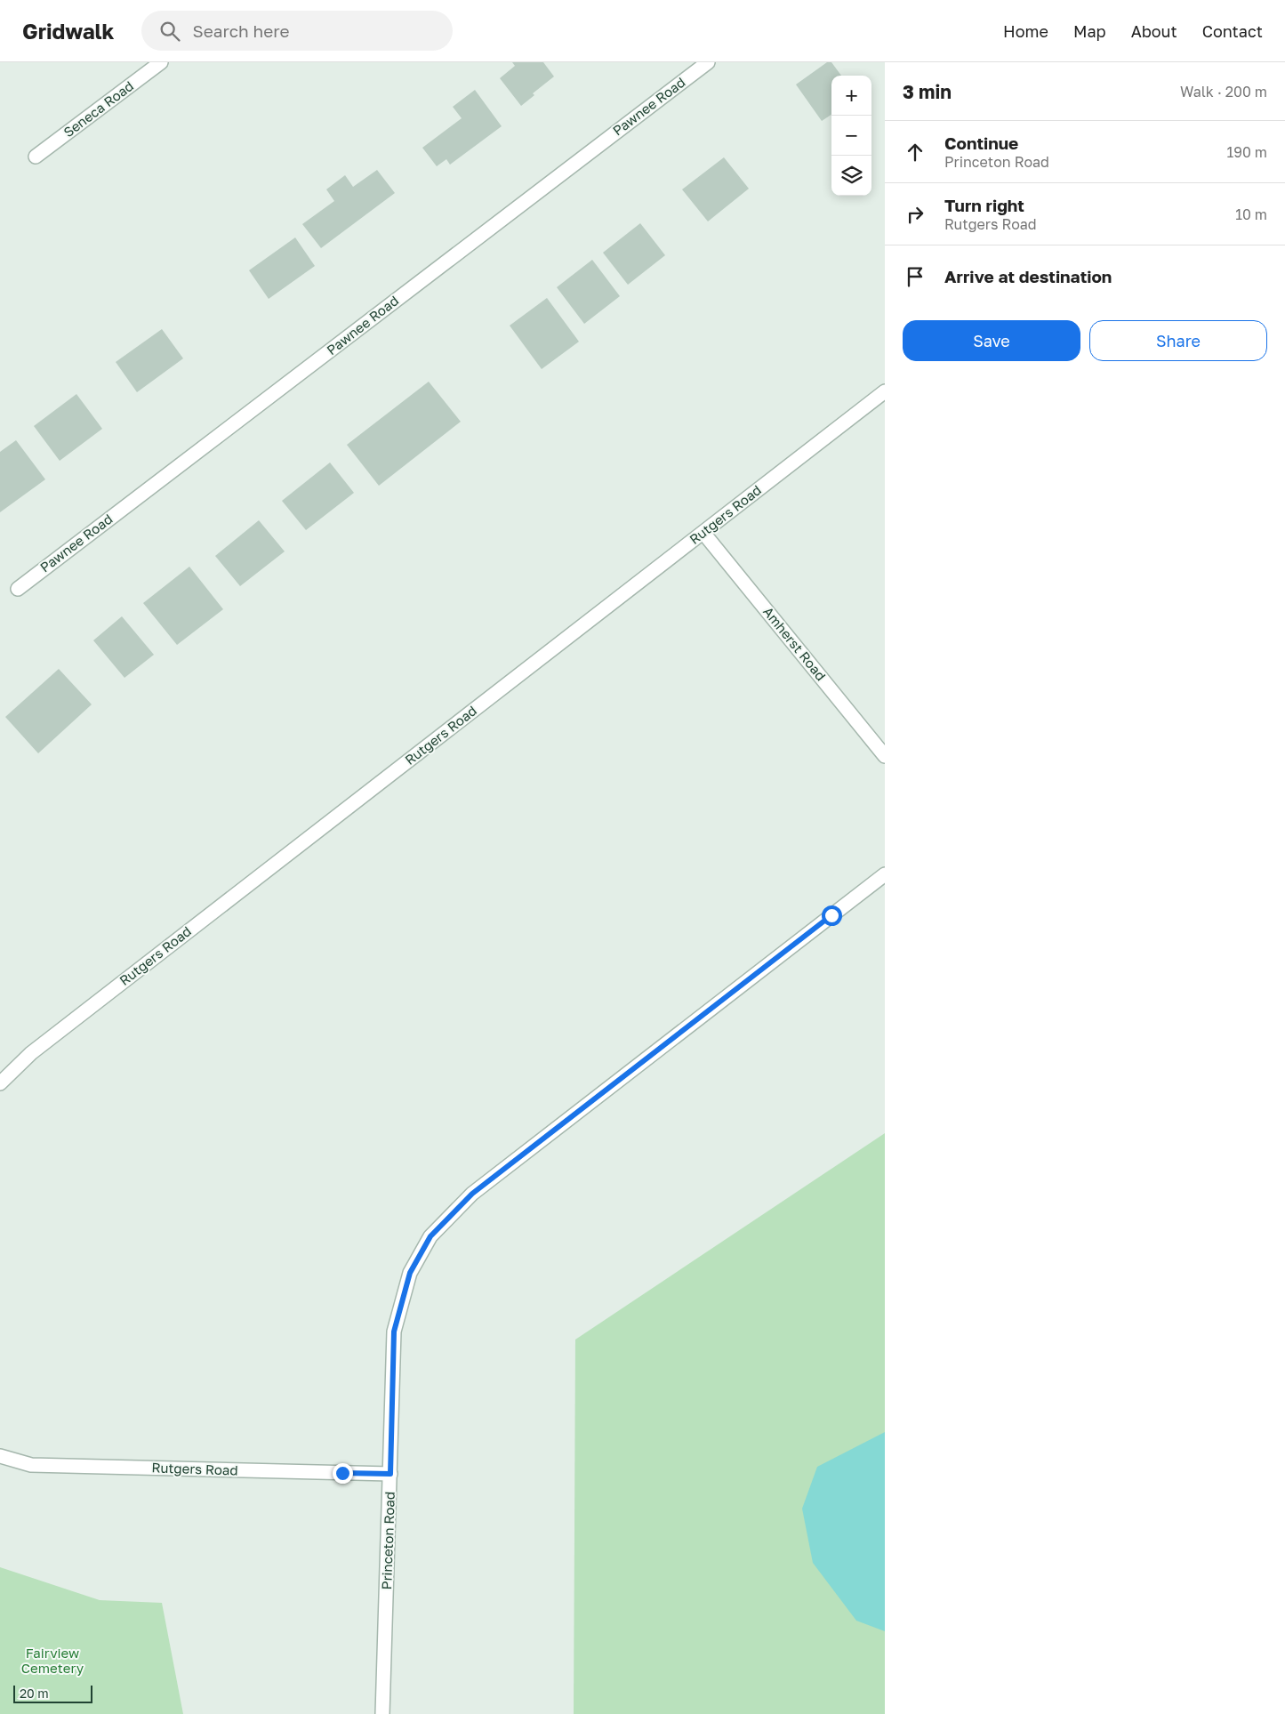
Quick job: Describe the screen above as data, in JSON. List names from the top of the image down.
{
  "streets": {
    "street": [
      "Pawnee Road",
      "Seneca Road",
      "Rutgers Road",
      "Amherst Road",
      "Princeton Road"
    ]
  },
  "crossings": [
    ["Rutgers Road", "Amherst Road"],
    ["Rutgers Road", "Princeton Road"]
  ],
  "parks": ["Fairview Cemetery"],
  "scale_bar": "20 m",
  "page": {
    "header": "Gridwalk",
    "search": "Search here",
    "nav": [
      "Home",
      "Map",
      "About",
      "Contact"
    ],
    "heading": ["3 min", "Walk · 200 m"],
    "map_buttons": ["+", "−"],
    "list": [
      ["Continue", "Princeton Road", "190 m"],
      ["Turn right", "Rutgers Road", "10 m"],
      "Arrive at destination"
    ],
    "buttons": ["Save", "Share"],
    "scale": "20 m"
  }
}
